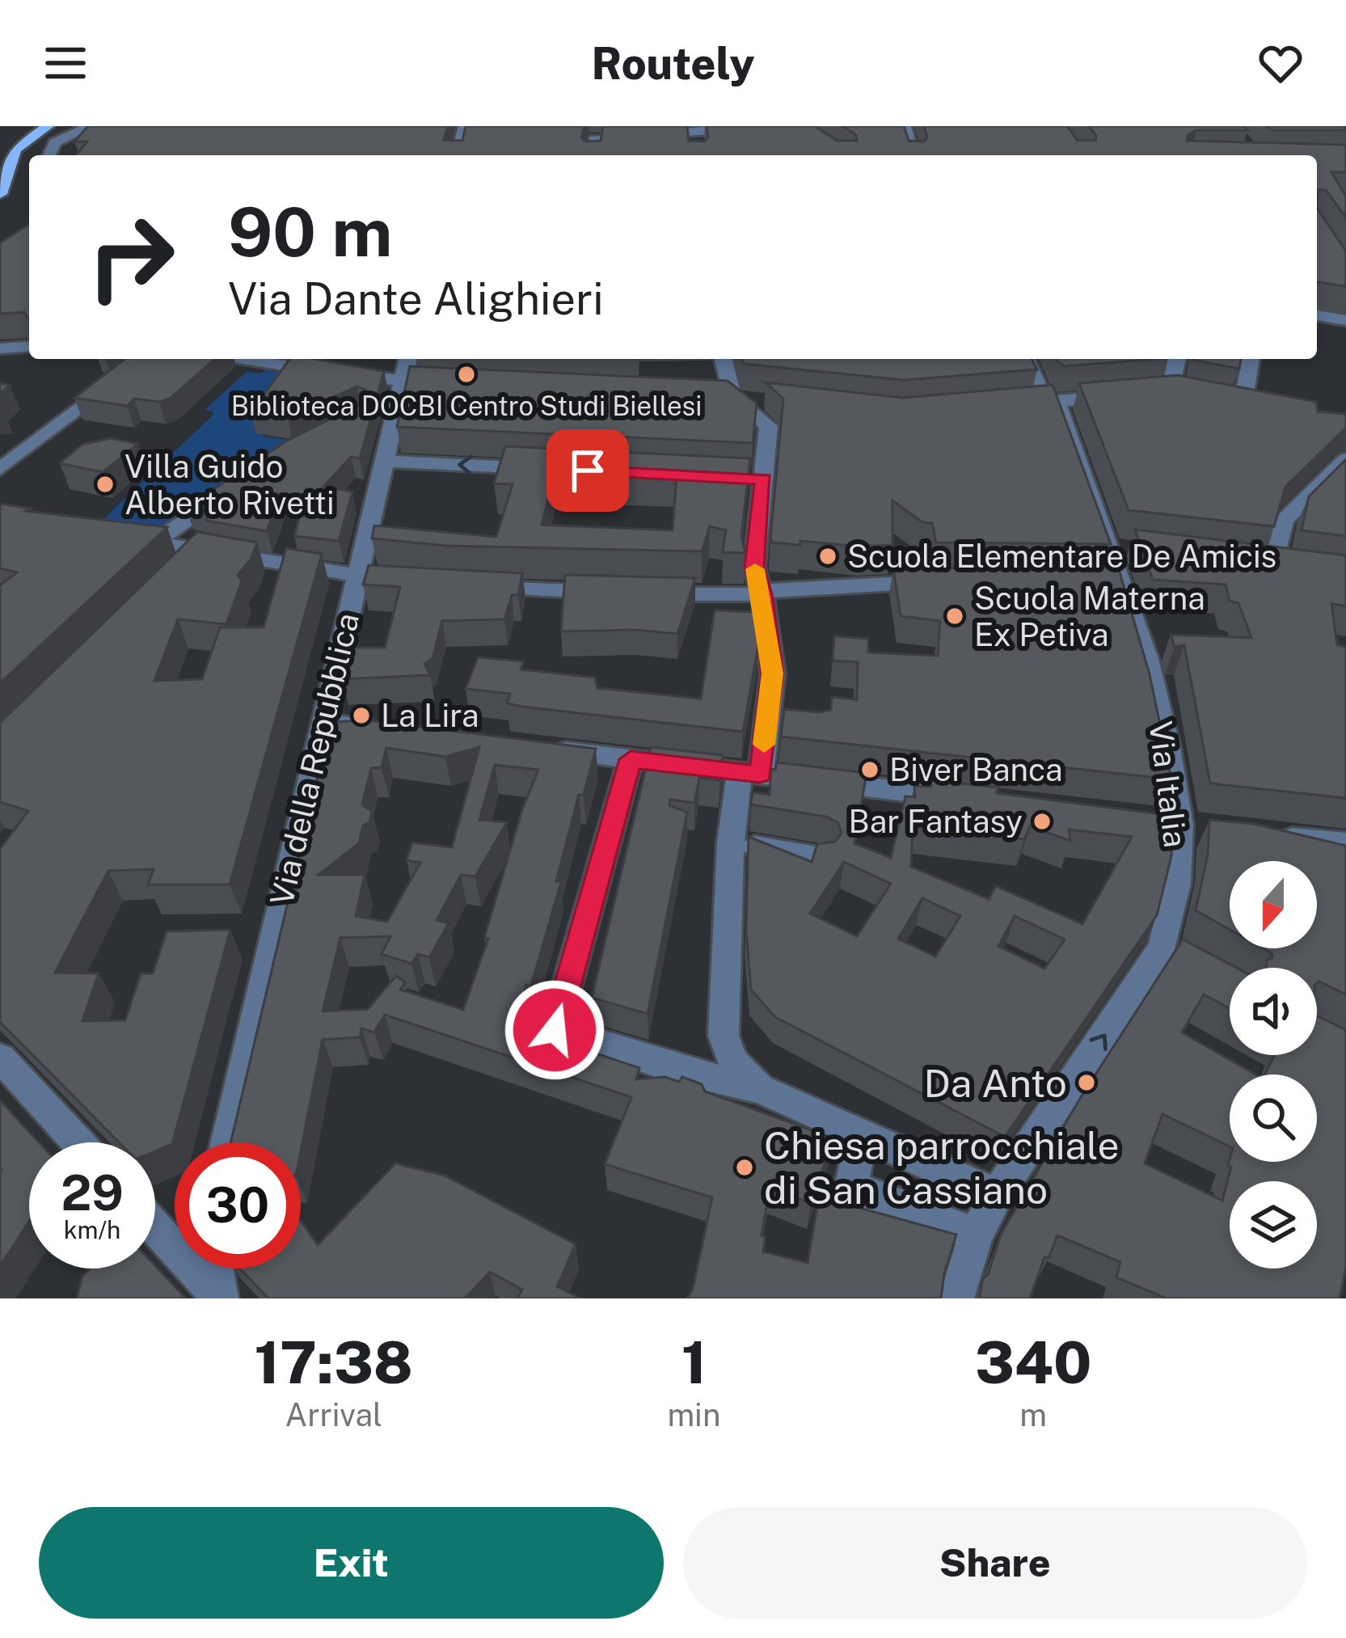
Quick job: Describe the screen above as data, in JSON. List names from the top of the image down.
{
  "streets": {
    "street": ["Via della Repubblica", "Via Italia"]
  },
  "places": [
    "Biblioteca DOCBI Centro Studi Biellesi",
    "Villa Guido Alberto Rivetti",
    "Scuola Elementare De Amicis",
    "Scuola Materna Ex Petiva",
    "La Lira",
    "Biver Banca",
    "Bar Fantasy",
    "Da Anto",
    "Chiesa parrocchiale di San Cassiano"
  ],
  "north": "bottom",
  "page": {
    "header": "Routely",
    "turn": ["90 m", "Via Dante Alighieri"],
    "speed": "29 km/h",
    "limit": "30",
    "eta": [
      "17:38",
      "Arrival",
      "1",
      "min",
      "340",
      "m"
    ],
    "buttons": ["Exit", "Share"]
  }
}
